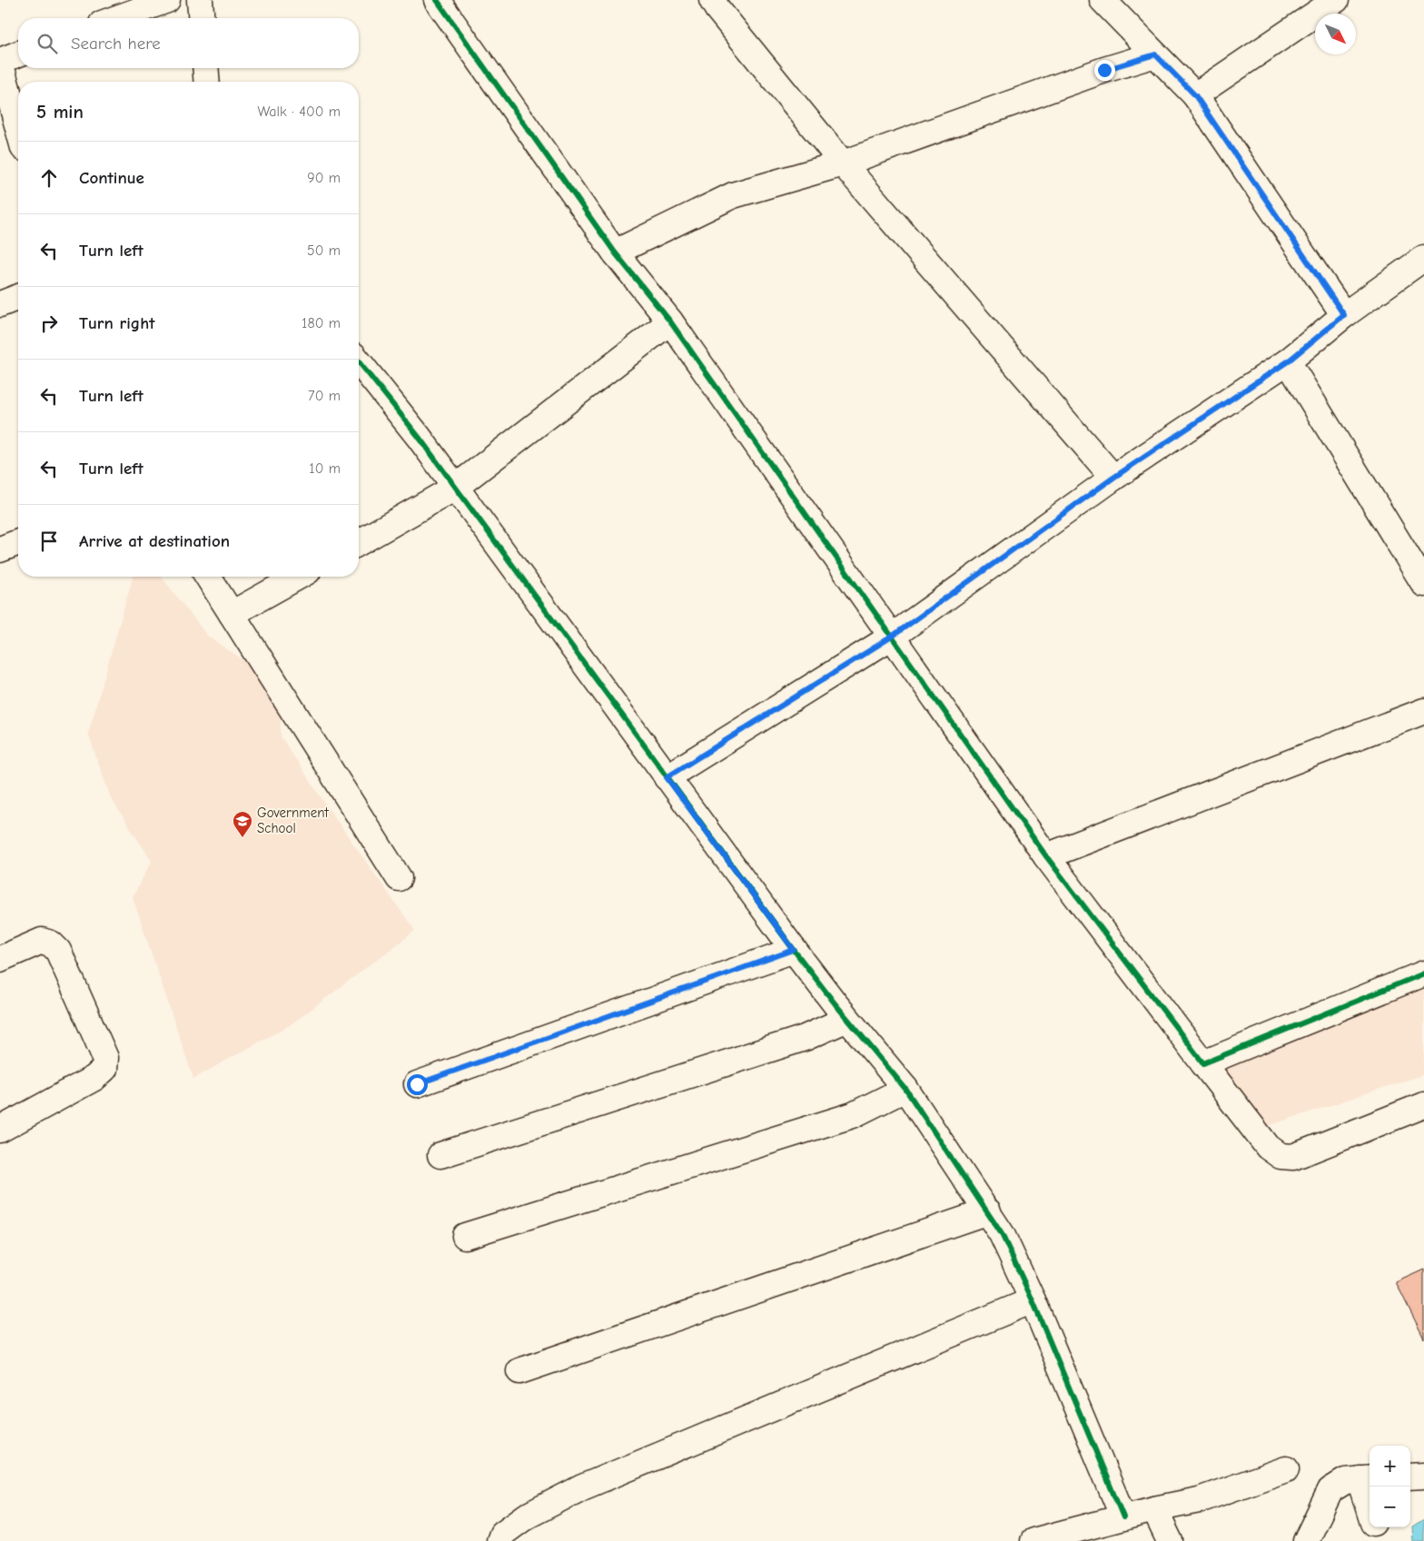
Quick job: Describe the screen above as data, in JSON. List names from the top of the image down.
{
  "places": {
    "school or university": ["Government School"]
  },
  "north": "bottom right",
  "page": {
    "search": "Search here",
    "heading": ["5 min", "Walk · 400 m"],
    "list": [
      ["Continue", "90 m"],
      ["Turn left", "50 m"],
      ["Turn right", "180 m"],
      ["Turn left", "70 m"],
      ["Turn left", "10 m"],
      "Arrive at destination"
    ],
    "map_buttons": ["+", "−"]
  }
}
